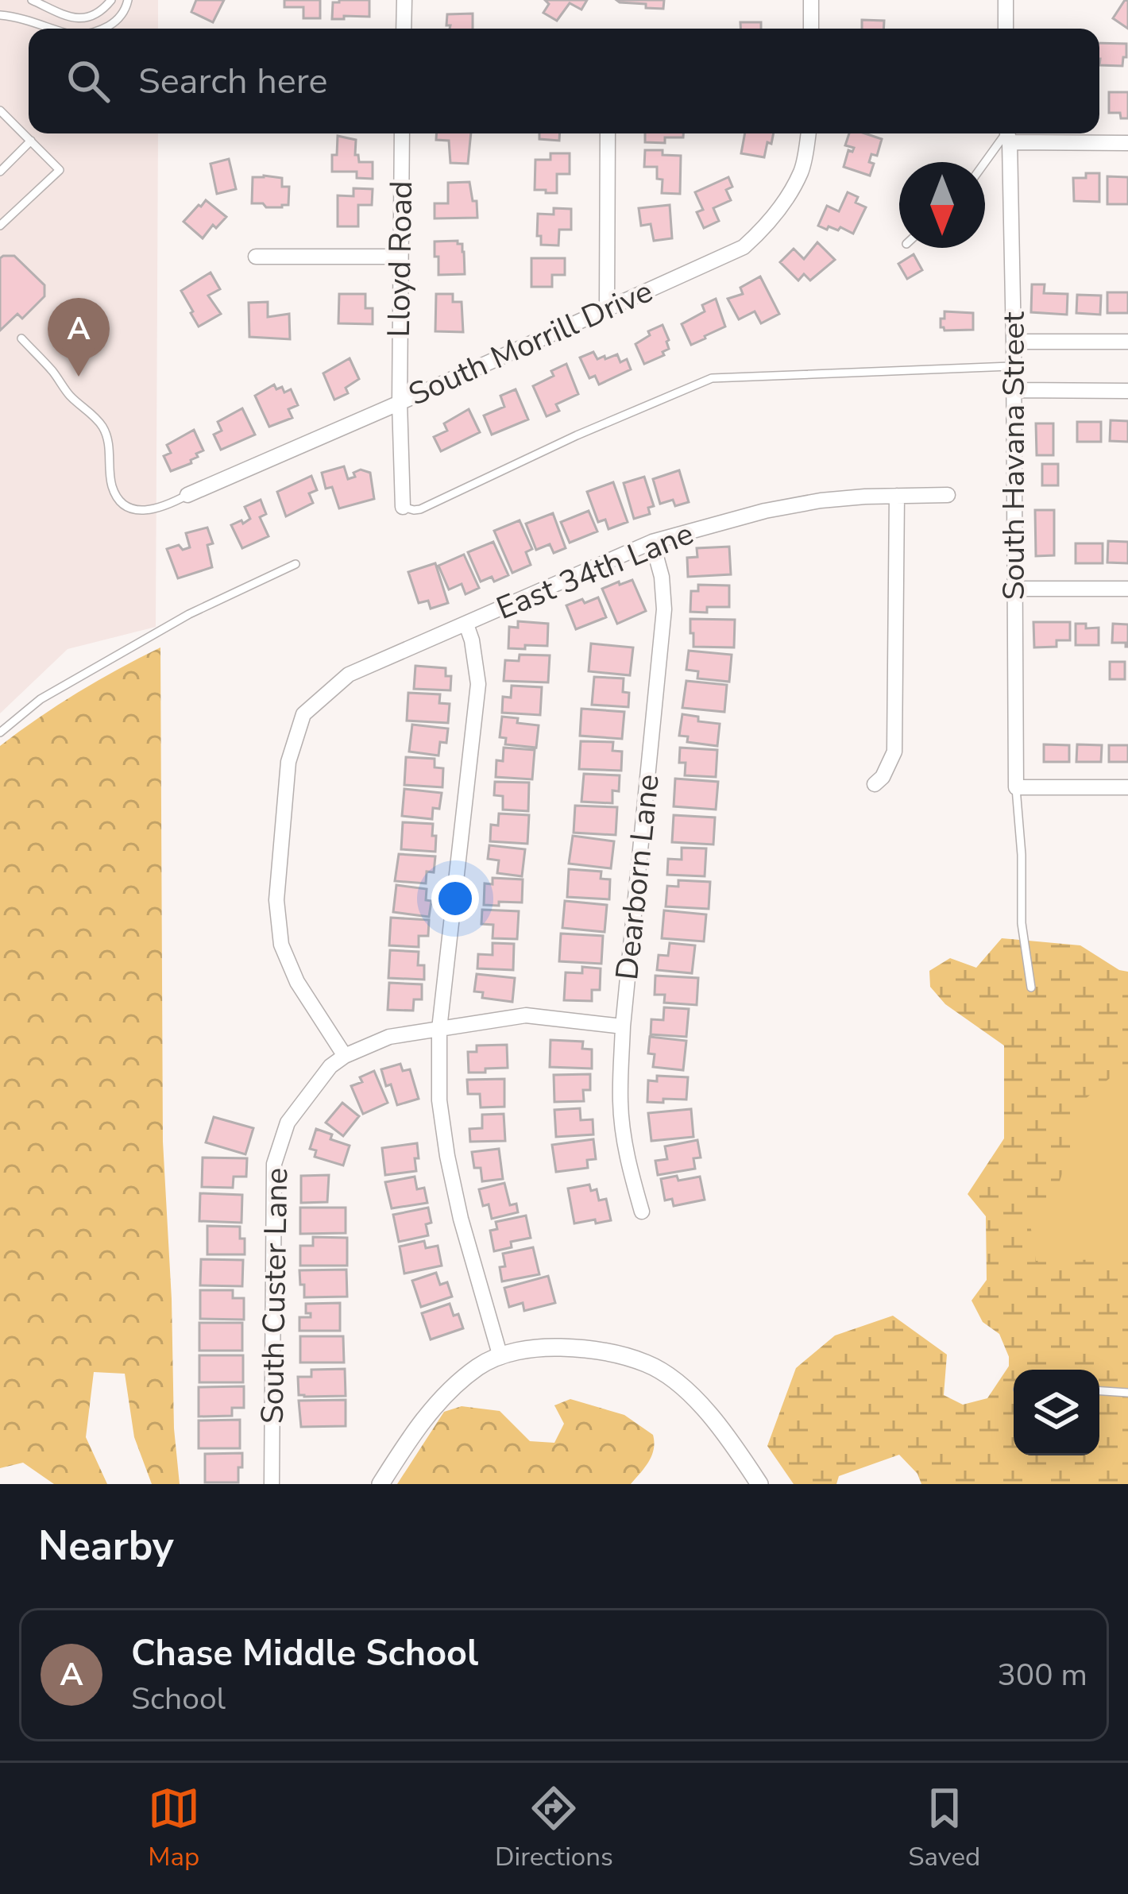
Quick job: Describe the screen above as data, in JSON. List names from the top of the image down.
{
  "streets": {
    "street": [
      "Lloyd Road",
      "South Morrill Drive",
      "South Havana Street",
      "East 34th Lane",
      "Dearborn Lane",
      "South Custer Lane"
    ]
  },
  "crossings": [
    ["Lloyd Road", "South Morrill Drive"],
    ["East 34th Lane", "Dearborn Lane"],
    ["East 34th Lane", "South Custer Lane"]
  ],
  "north": "bottom",
  "page": {
    "search": "Search here",
    "pins": "A",
    "heading": "Nearby",
    "list": [
      {
        "mark": "A",
        "name": "Chase Middle School",
        "note": "School",
        "value": "300 m"
      }
    ],
    "nav": ["Map", "Directions", "Saved"]
  }
}
